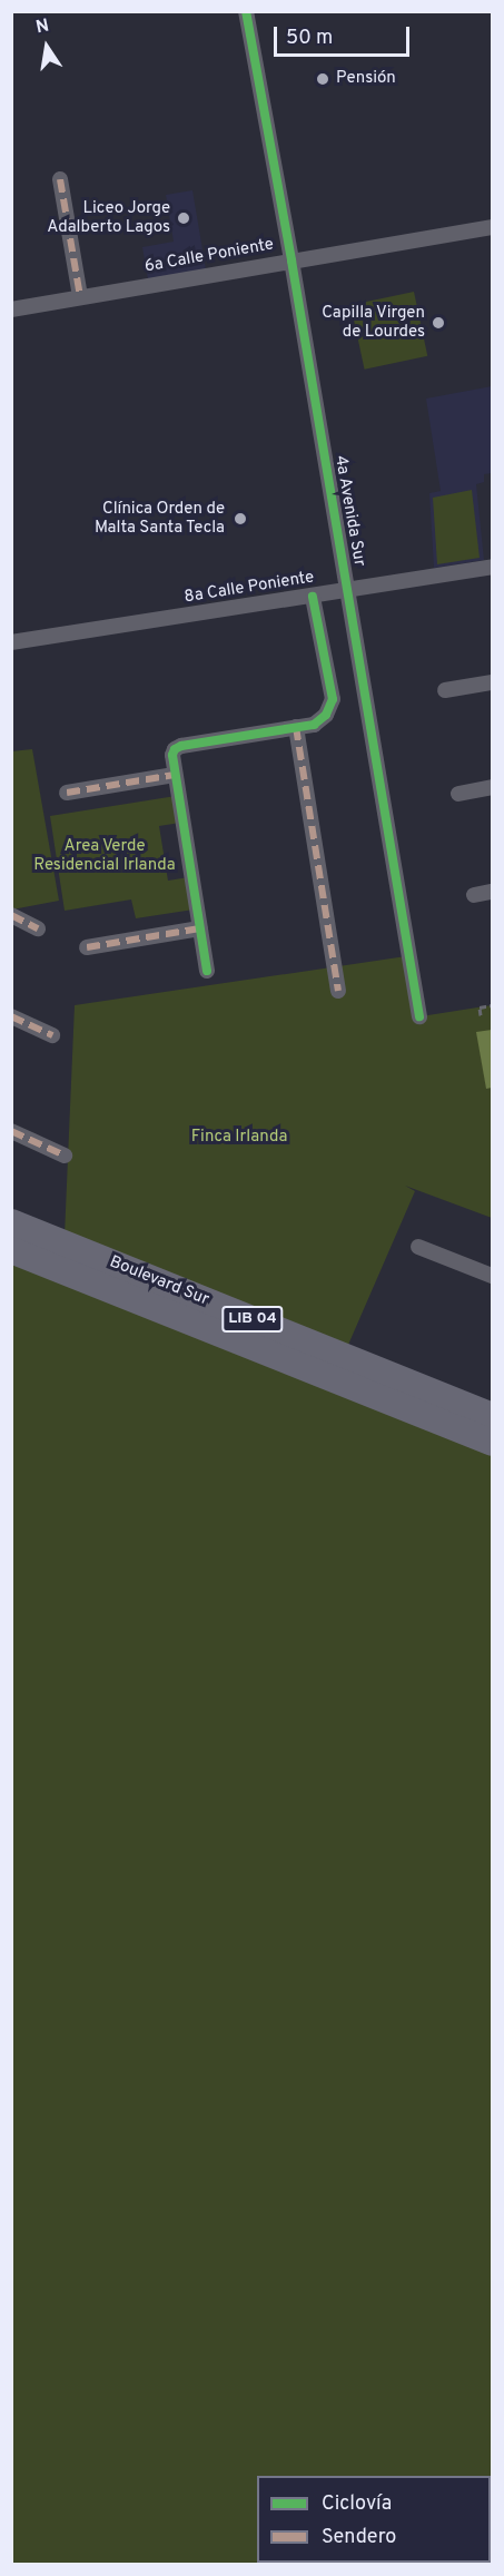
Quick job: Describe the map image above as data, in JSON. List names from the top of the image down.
{
  "streets": {
    "highway": ["Boulevard Sur", "LIB 04"],
    "street": ["6a Calle Poniente", "4a Avenida Sur", "8a Calle Poniente"]
  },
  "crossings": [
    ["6a Calle Poniente", "4a Avenida Sur"],
    ["4a Avenida Sur", "8a Calle Poniente"]
  ],
  "parks": ["Area Verde Residencial Irlanda", "Finca Irlanda"],
  "places": [
    "Pensión",
    "Liceo Jorge Adalberto Lagos",
    "Capilla Virgen de Lourdes",
    "Clínica Orden de Malta Santa Tecla"
  ],
  "legend": ["Ciclovía", "Sendero"],
  "scale_bar": "50 m",
  "north": "top"
}
